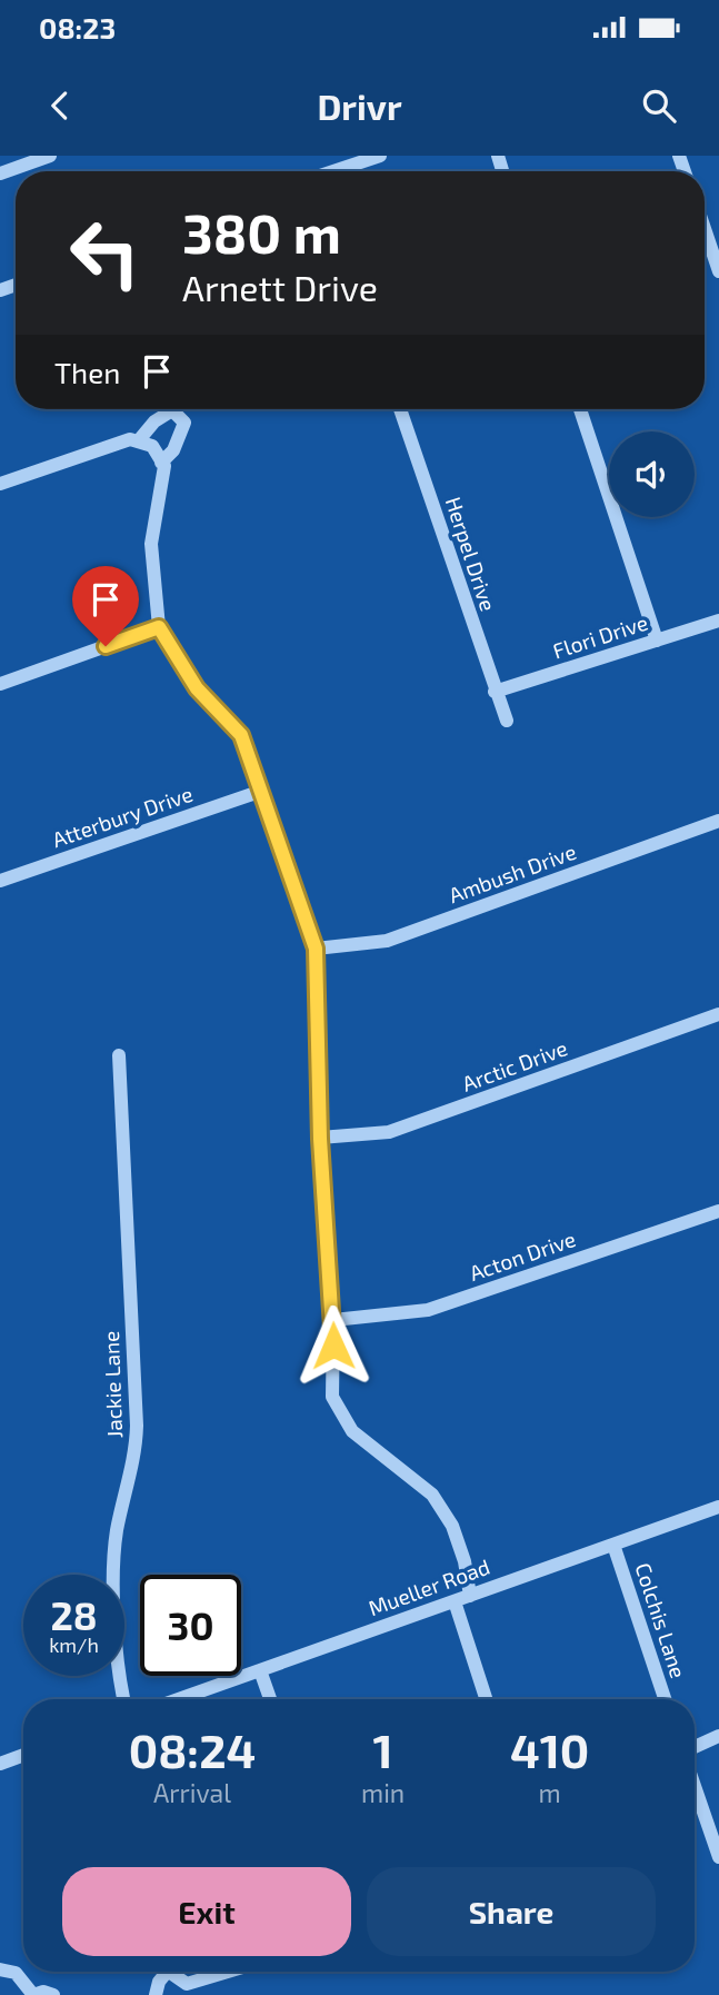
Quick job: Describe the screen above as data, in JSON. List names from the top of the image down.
{
  "streets": {
    "street": [
      "Herpel Drive",
      "Flori Drive",
      "Atterbury Drive",
      "Ambush Drive",
      "Arctic Drive",
      "Acton Drive",
      "Jackie Lane",
      "Mueller Road",
      "Colchis Lane"
    ]
  },
  "crossings": [
    ["Herpel Drive", "Flori Drive"],
    ["Mueller Road", "Colchis Lane"]
  ],
  "page": {
    "status": "08:23",
    "header": "Drivr",
    "turn": ["380 m", "Arnett Drive"],
    "then": "Then",
    "speed": "28 km/h",
    "limit": "30",
    "eta": [
      "08:24",
      "Arrival",
      "1",
      "min",
      "410",
      "m"
    ],
    "buttons": ["Exit", "Share"]
  }
}
